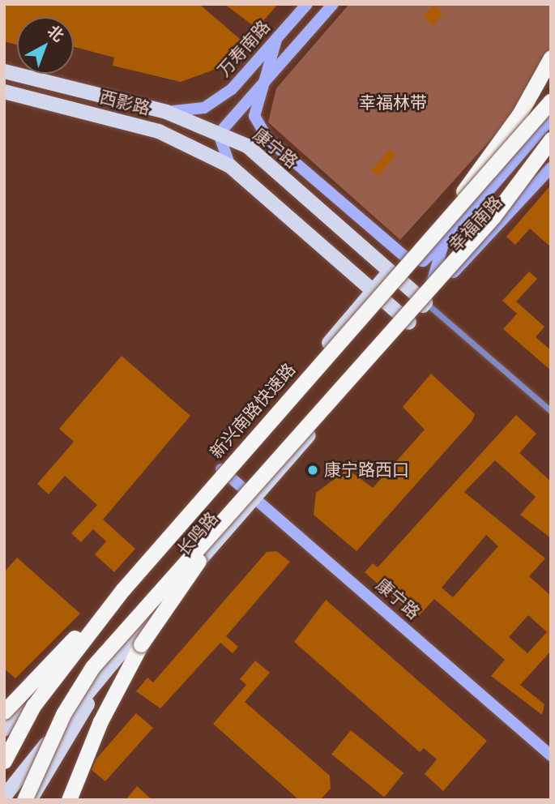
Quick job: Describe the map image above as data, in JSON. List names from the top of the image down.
{
  "streets": {
    "highway": ["新兴南路快速路"],
    "main road": [
      "万寿南路",
      "西影路",
      "康宁路",
      "幸福南路",
      "长鸣路"
    ]
  },
  "crossings": [
    ["万寿南路", "西影路"],
    ["万寿南路", "康宁路"],
    ["西影路", "康宁路"],
    ["西影路", "长鸣路"],
    ["康宁路", "幸福南路"],
    ["康宁路", "长鸣路"],
    ["幸福南路", "长鸣路"]
  ],
  "parks": ["幸福林带"],
  "places": ["康宁路西口"],
  "north": "top right"
}
